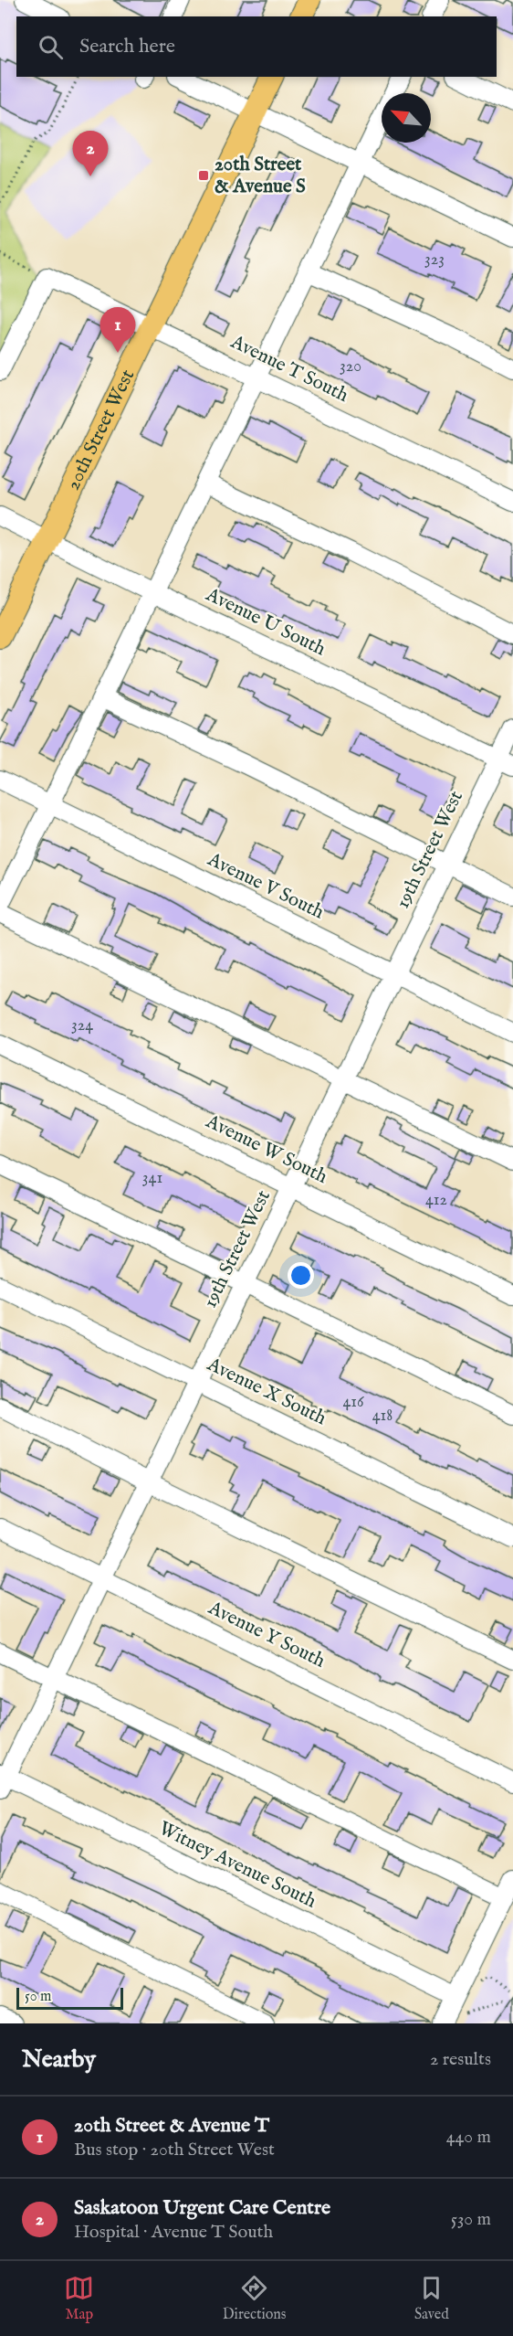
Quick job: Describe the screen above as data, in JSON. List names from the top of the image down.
{
  "streets": {
    "main road": ["20th Street West"],
    "street": [
      "Avenue T South",
      "Avenue U South",
      "19th Street West",
      "Avenue V South",
      "Avenue W South",
      "Avenue X South",
      "Avenue Y South",
      "Witney Avenue South"
    ]
  },
  "crossings": [
    ["Avenue T South", "20th Street West"],
    ["20th Street West", "Avenue U South"],
    ["Avenue U South", "19th Street West"],
    ["19th Street West", "Avenue V South"],
    ["19th Street West", "Avenue W South"],
    ["19th Street West", "Avenue X South"],
    ["19th Street West", "Avenue Y South"],
    ["19th Street West", "Witney Avenue South"]
  ],
  "places": {
    "transit": ["20th Street & Avenue S"]
  },
  "house_numbers": [
    "323",
    "320",
    "324",
    "341",
    "412",
    "416",
    "418"
  ],
  "scale_bar": "50 m",
  "north": "top left",
  "page": {
    "search": "Search here",
    "pins": ["2", "1"],
    "scale": "50 m",
    "heading": ["Nearby", "2 results"],
    "list": [
      {
        "mark": "1",
        "name": "20th Street & Avenue T",
        "note": "Bus stop · 20th Street West",
        "value": "440 m"
      },
      {
        "mark": "2",
        "name": "Saskatoon Urgent Care Centre",
        "note": "Hospital · Avenue T South",
        "value": "530 m"
      }
    ],
    "nav": ["Map", "Directions", "Saved"]
  }
}
